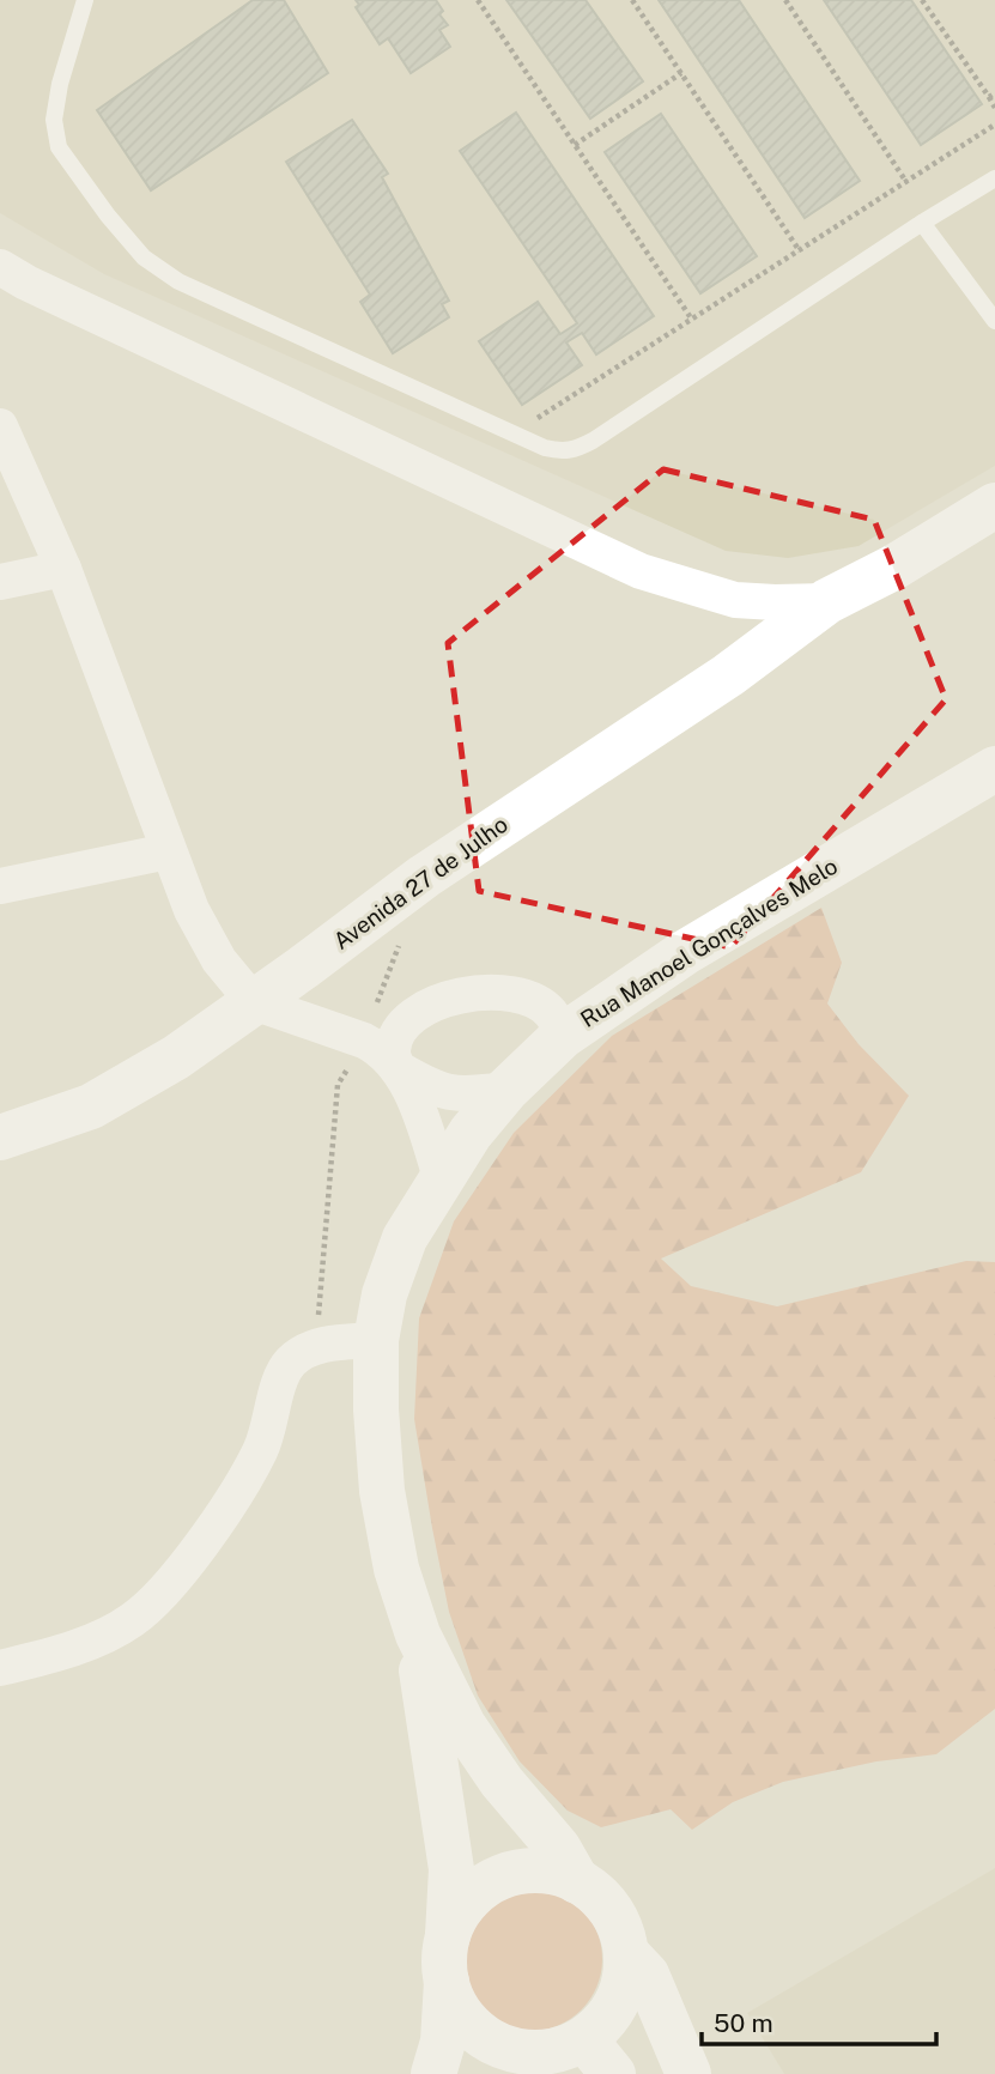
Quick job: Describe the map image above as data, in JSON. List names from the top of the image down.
{
  "streets": {
    "street": ["Avenida 27 de Julho", "Rua Manoel Gonçalves Melo"]
  },
  "scale_bar": "50 m"
}
